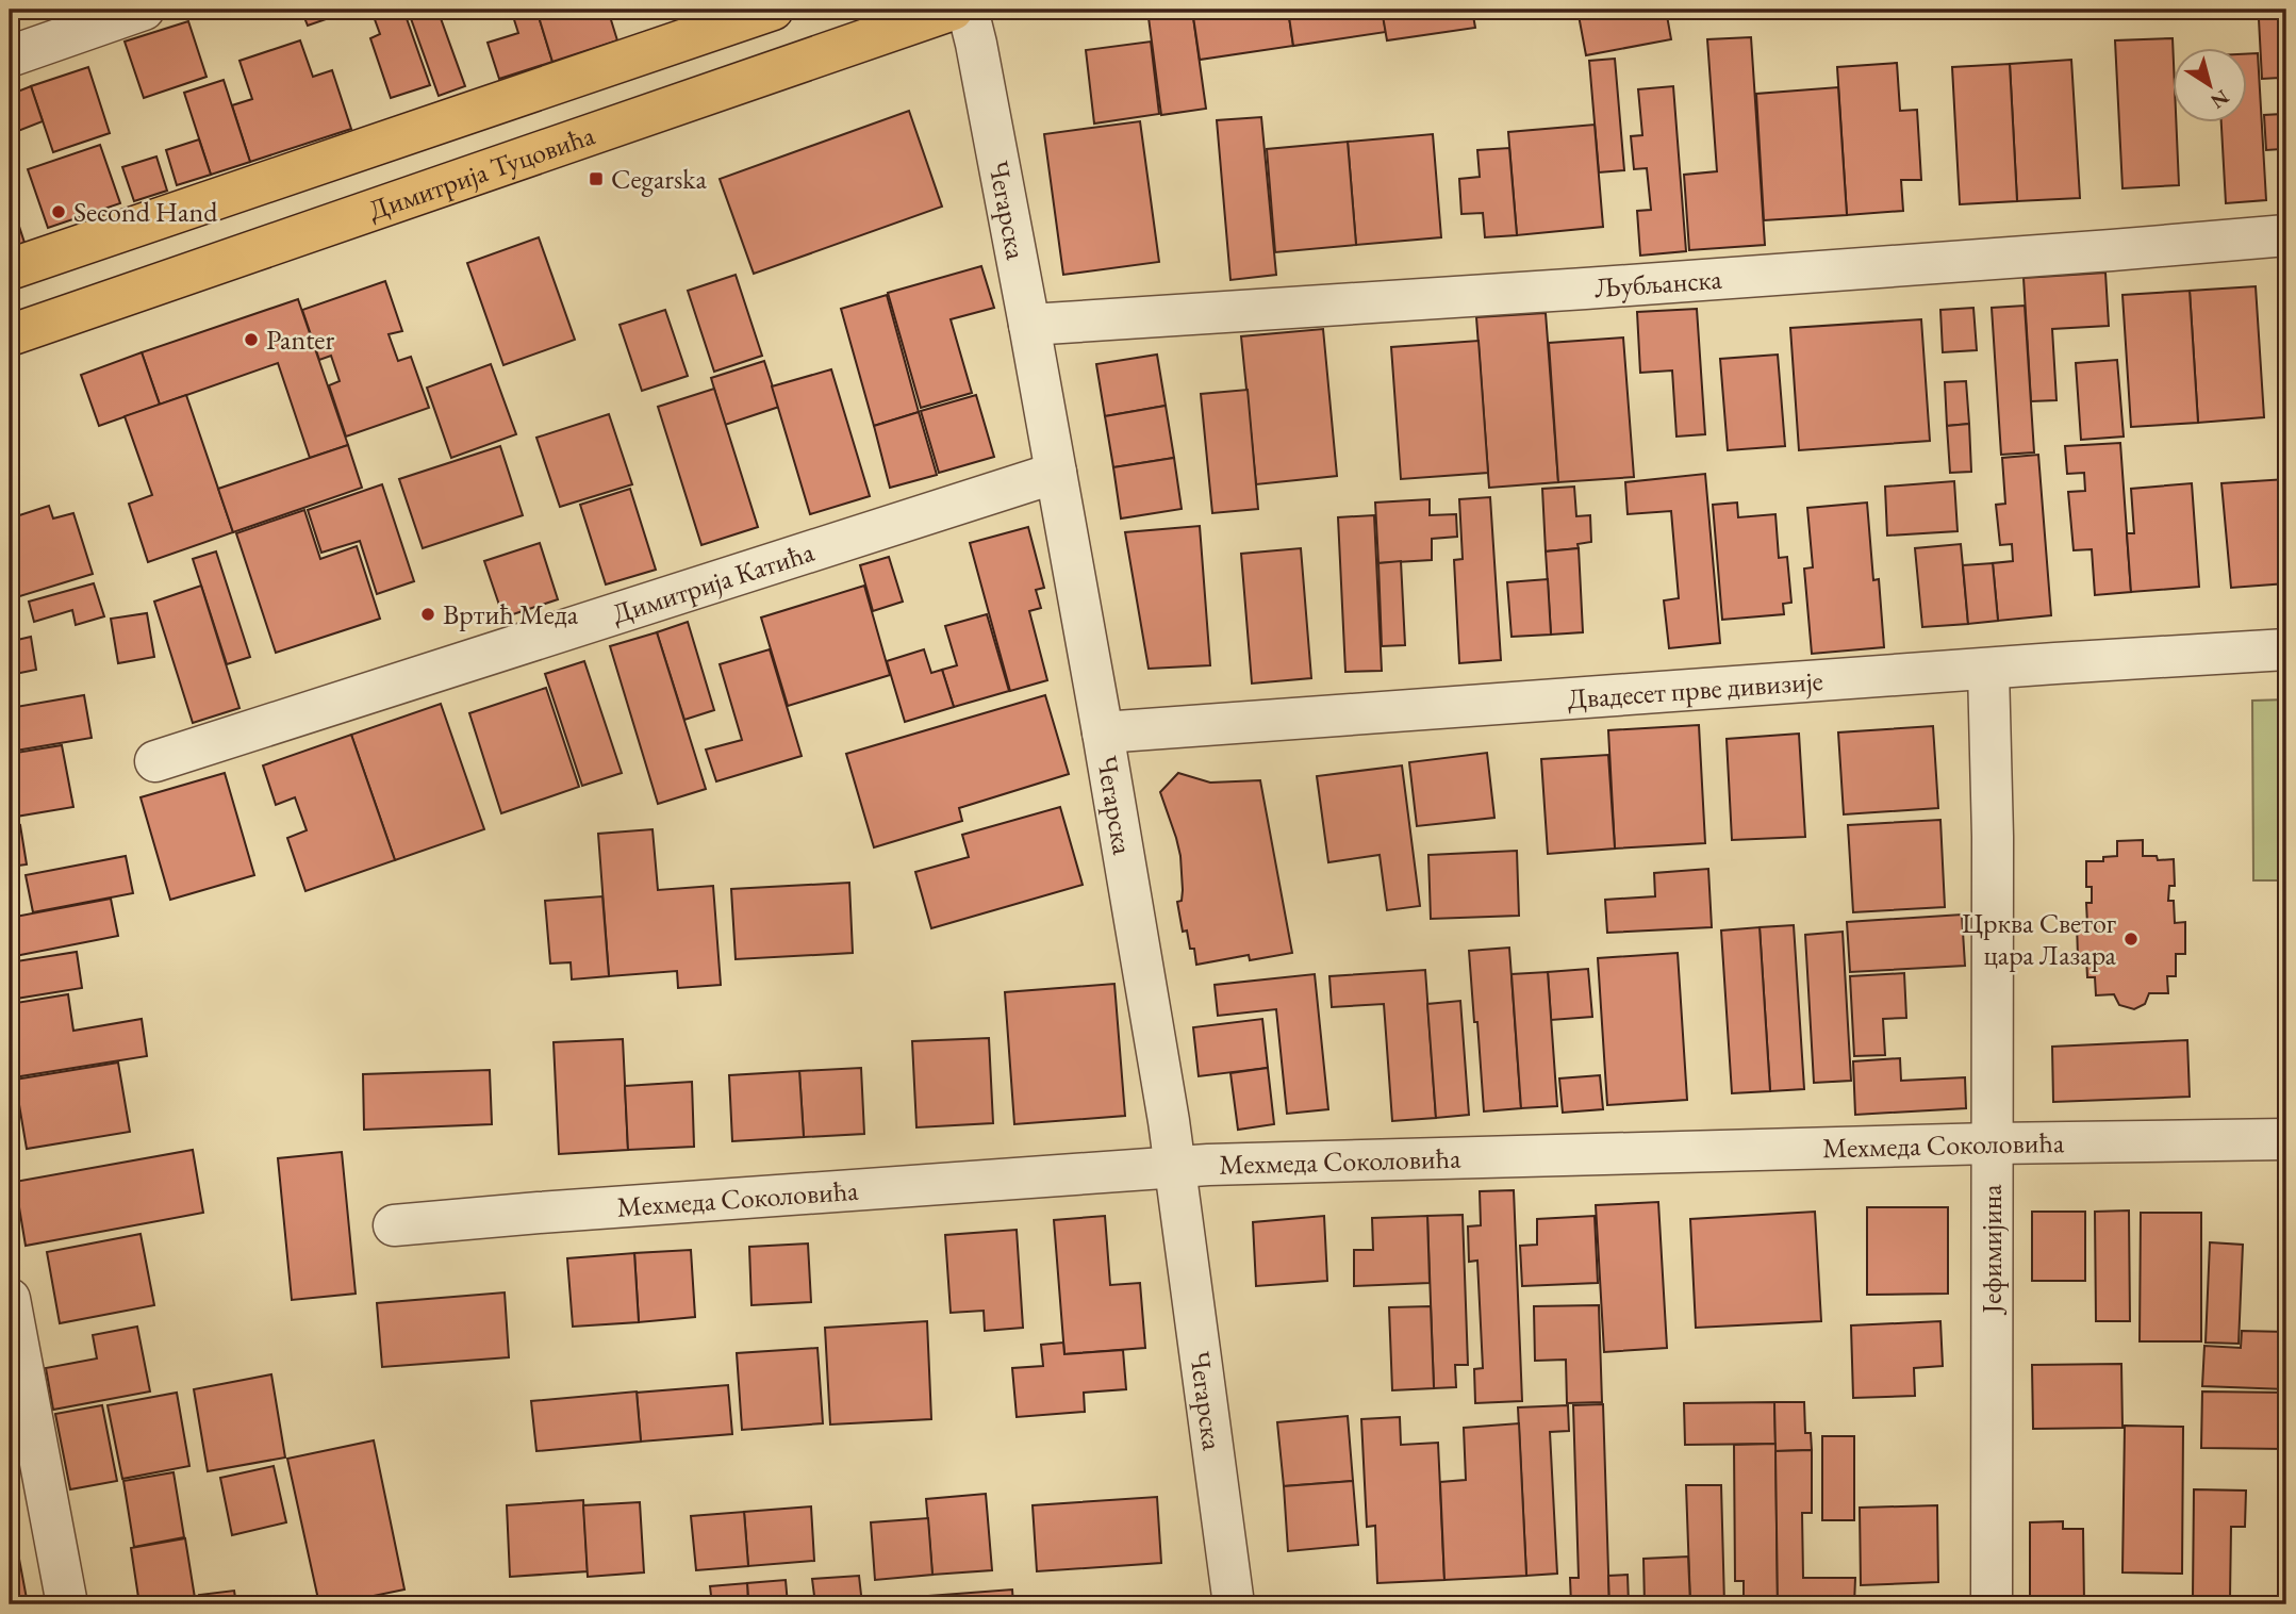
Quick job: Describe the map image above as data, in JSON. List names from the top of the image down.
{
  "streets": {
    "main road": ["Димитрија Туцовића"],
    "street": [
      "Чегарска",
      "Љубљанска",
      "Димитрија Катића",
      "Двадесет прве дивизије",
      "Мехмеда Соколовића",
      "Јефимијина"
    ]
  },
  "crossings": [
    ["Чегарска", "Љубљанска"],
    ["Чегарска", "Димитрија Катића"],
    ["Чегарска", "Двадесет прве дивизије"],
    ["Чегарска", "Мехмеда Соколовића"],
    ["Двадесет прве дивизије", "Јефимијина"],
    ["Мехмеда Соколовића", "Јефимијина"]
  ],
  "places": {
    "transit": ["Cegarska"],
    "other": [
      "Second Hand",
      "Panter",
      "Вртић Меда",
      "Црква Светог цара Лазара"
    ]
  },
  "north": "bottom right"
}
